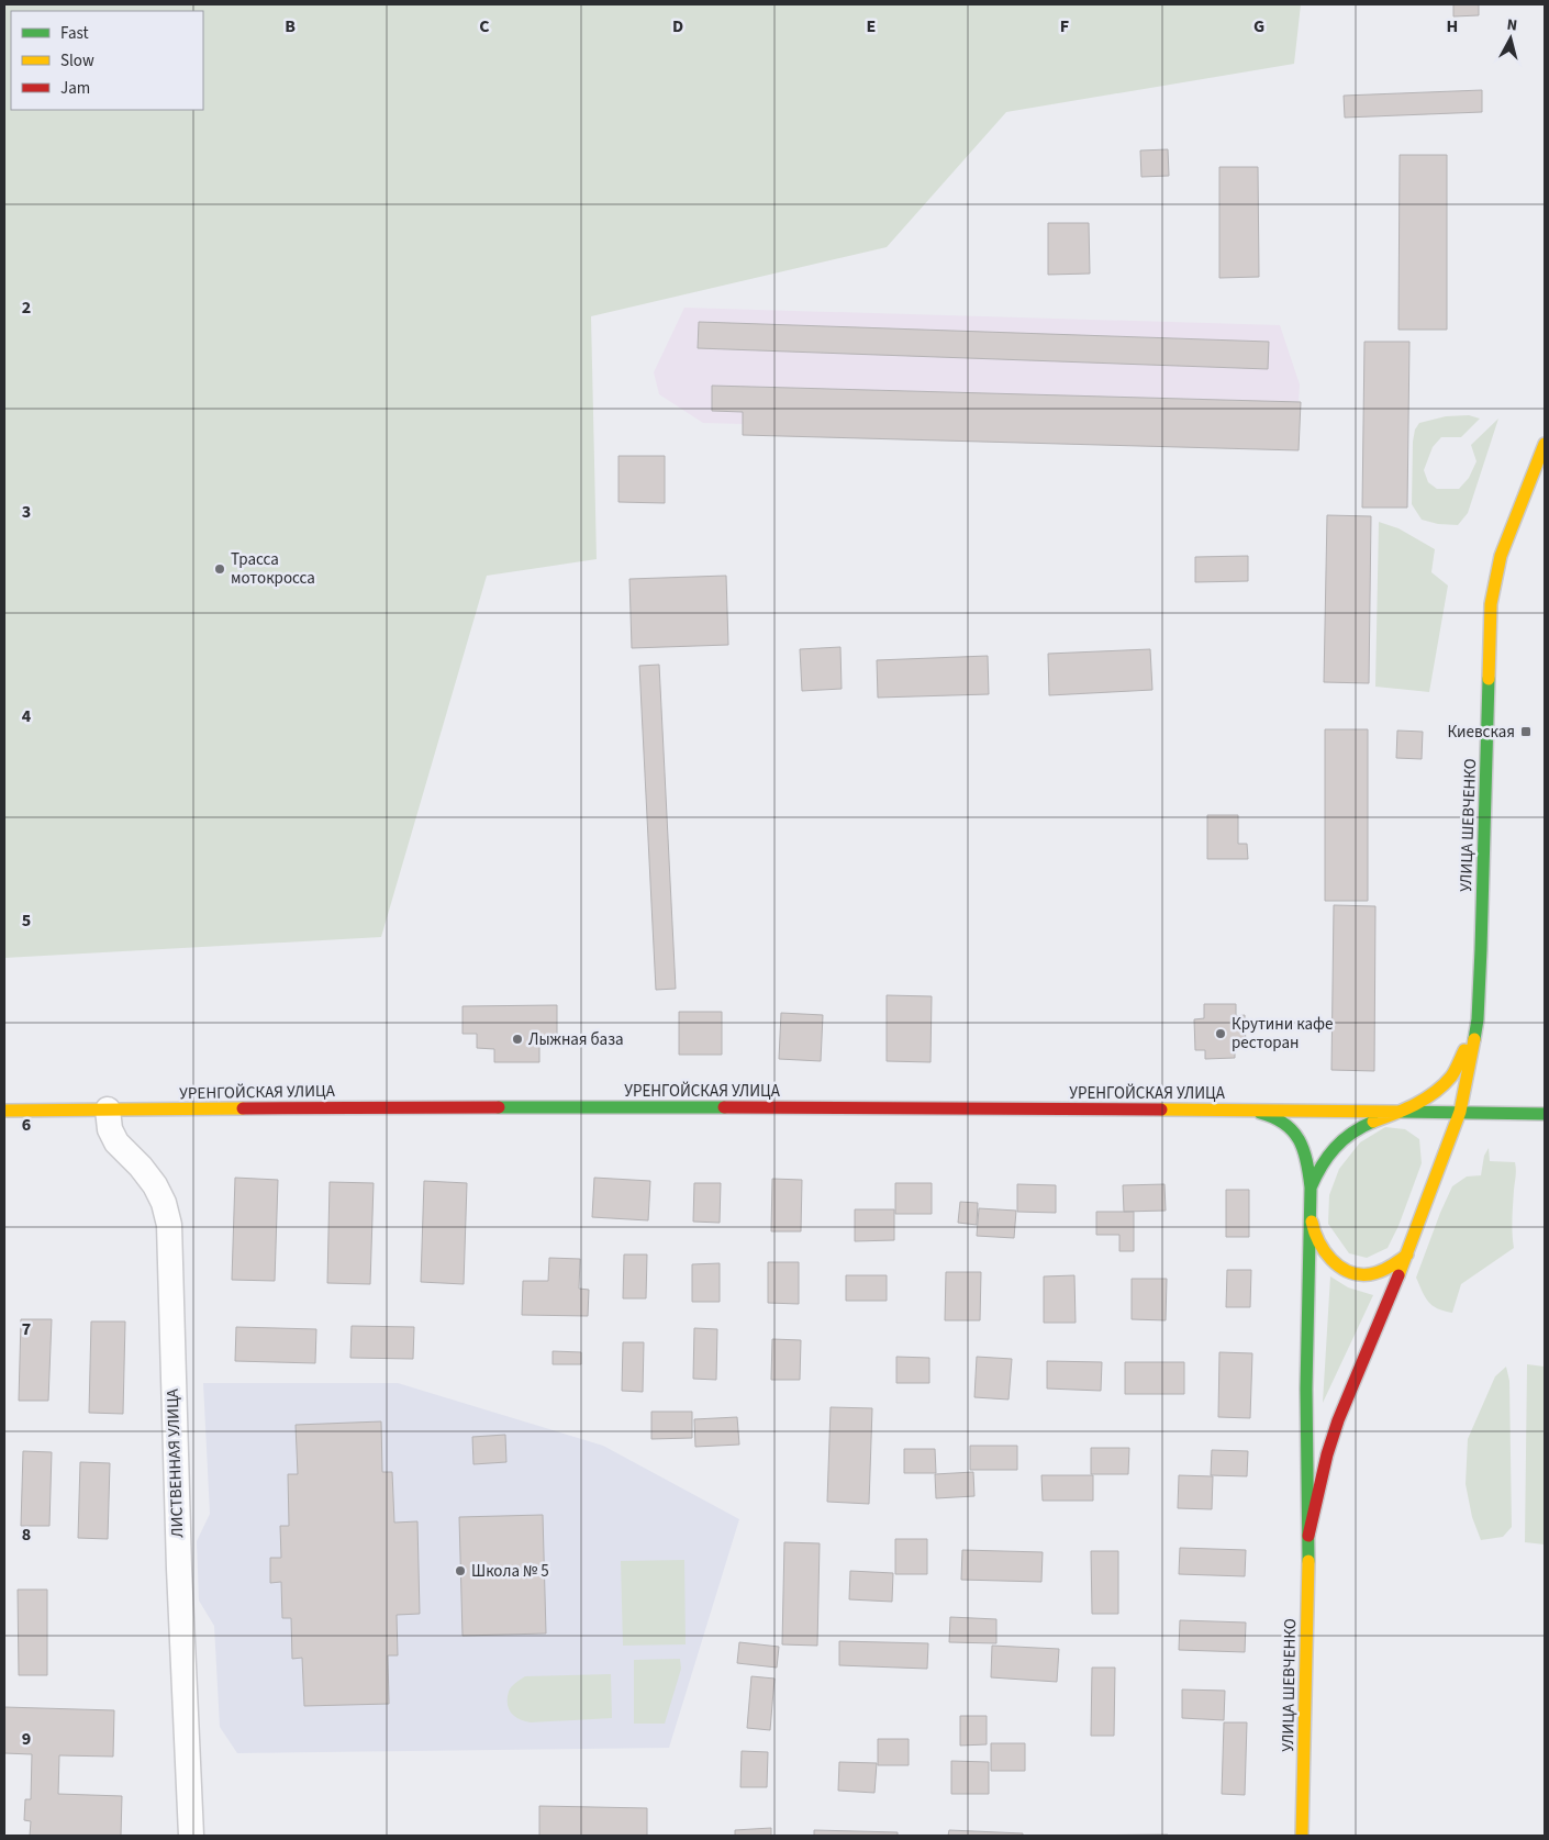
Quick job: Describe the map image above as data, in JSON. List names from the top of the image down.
{
  "streets": {
    "street": ["УЛИЦА ШЕВЧЕНКО", "УРЕНГОЙСКАЯ УЛИЦА", "ЛИСТВЕННАЯ УЛИЦА"]
  },
  "crossings": [
    ["УРЕНГОЙСКАЯ УЛИЦА", "ЛИСТВЕННАЯ УЛИЦА"]
  ],
  "places": {
    "other": [
      "Трасса мотокросса",
      "Крутини кафе ресторан",
      "Лыжная база",
      "Школа № 5"
    ],
    "transit": ["Киевская"]
  },
  "legend": ["Fast", "Slow", "Jam"],
  "north": "top",
  "grid": {
    "columns": [
      "B",
      "C",
      "D",
      "E",
      "F",
      "G",
      "H"
    ],
    "rows": [
      "2",
      "3",
      "4",
      "5",
      "6",
      "7",
      "8",
      "9"
    ]
  }
}
